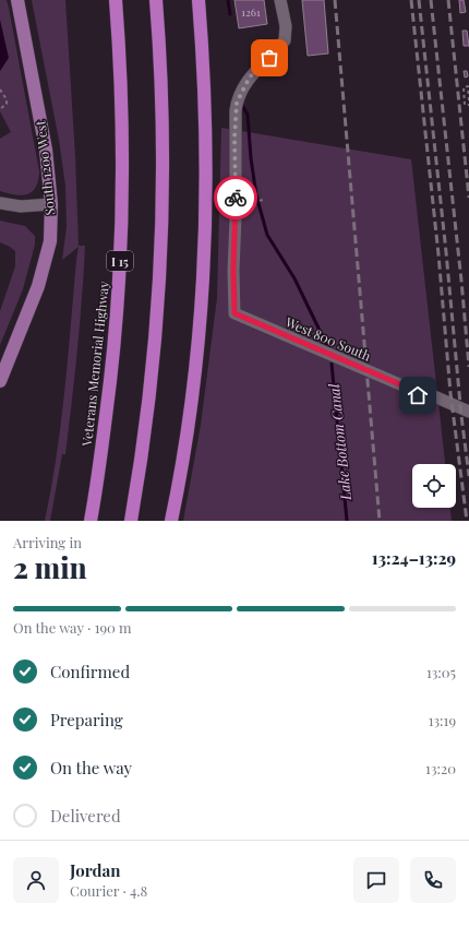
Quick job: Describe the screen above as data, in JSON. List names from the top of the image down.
{
  "streets": {
    "highway": ["I 15", "Veterans Memorial Highway"],
    "main road": ["South 1200 West"],
    "street": ["West 800 South"]
  },
  "water": ["Lake Bottom Canal"],
  "house_numbers": ["1261"],
  "page": {
    "heading": ["2 min", "Arriving in", "13:24–13:29"],
    "panel": ["Jordan", "Courier · 4.8"],
    "bar": "On the way · 190 m",
    "list": [
      ["Confirmed", "13:05"],
      ["Preparing", "13:19"],
      ["On the way", "13:20"],
      "Delivered"
    ]
  }
}
